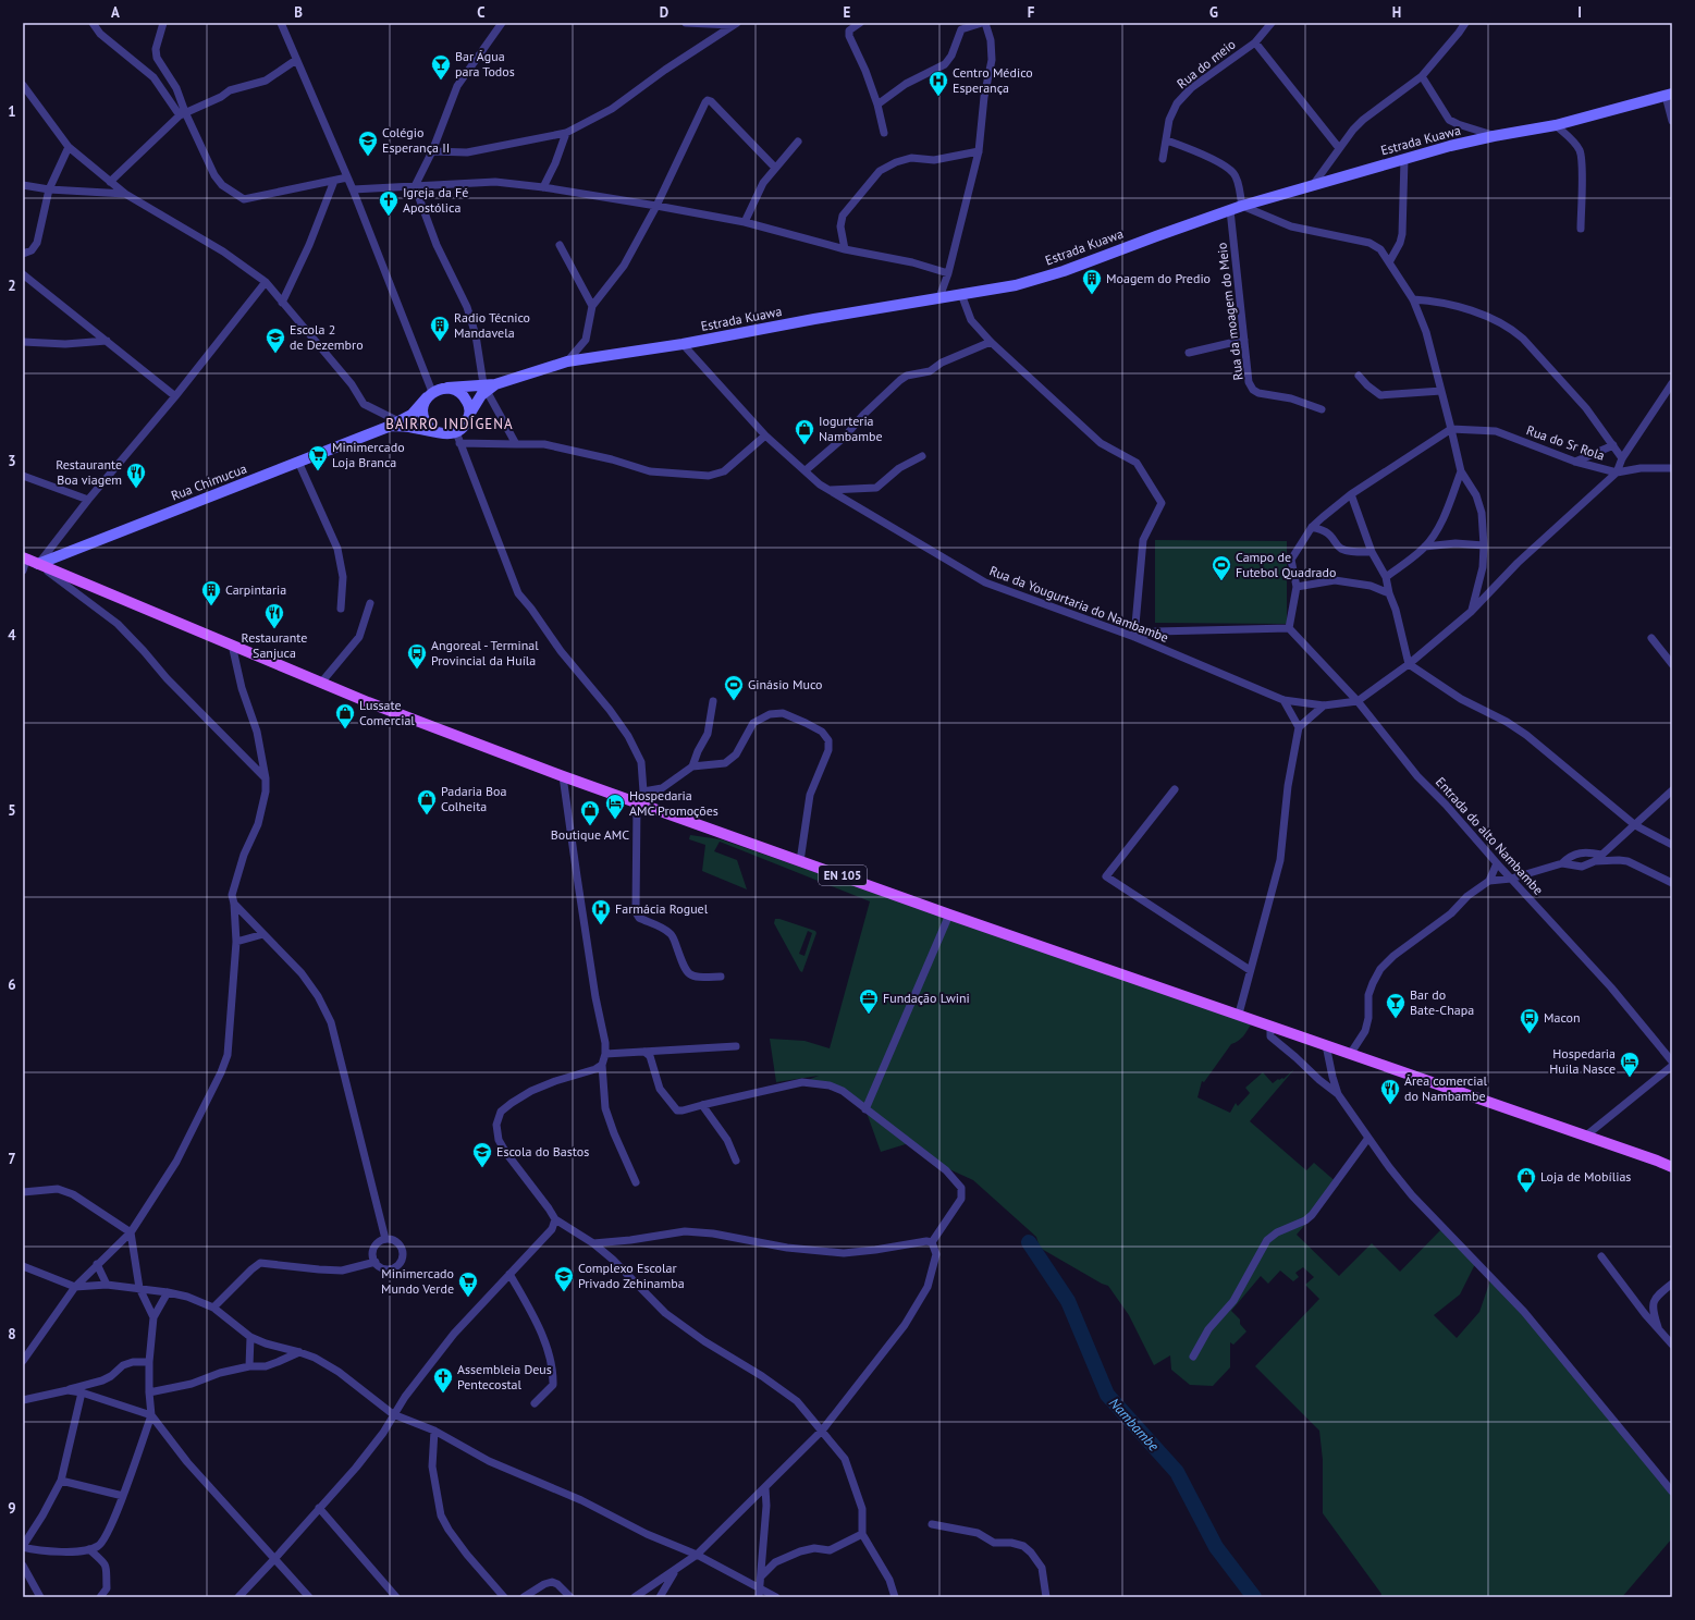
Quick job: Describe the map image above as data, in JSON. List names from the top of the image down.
{
  "streets": {
    "main road": ["EN 105"],
    "street": [
      "Rua do meio",
      "Estrada Kuawa",
      "Rua da moagem do Meio",
      "Rua do Sr Rola",
      "Rua Chimucua",
      "Rua da Yougurtaria do Nambambe",
      "Entrada do alto Nambambe"
    ]
  },
  "crossings": [
    ["Estrada Kuawa", "Rua da moagem do Meio"],
    ["Estrada Kuawa", "Rua da Yougurtaria do Nambambe"],
    ["Rua Chimucua", "EN 105"],
    ["Rua da Yougurtaria do Nambambe", "Entrada do alto Nambambe"]
  ],
  "districts": ["BAIRRO INDÍGENA"],
  "water": ["Nambambe"],
  "places": {
    "bar": ["Bar Água para Todos", "Bar do Bate-Chapa"],
    "hospital": ["Centro Médico Esperança", "Farmácia Roguel"],
    "school or university": [
      "Colégio Esperança II",
      "Escola 2 de Dezembro",
      "Escola do Bastos",
      "Complexo Escolar Privado Zehinamba"
    ],
    "church": ["Igreja da Fé Apostólica", "Assembleia Deus Pentecostal"],
    "building": ["Moagem do Predio", "Radio Técnico Mandavela", "Carpintaria"],
    "shop": [
      "Iogurteria Nambambe",
      "Lussate Comercial",
      "Padaria Boa Colheita",
      "Boutique AMC",
      "Loja de Mobílias"
    ],
    "supermarket": ["Minimercado Loja Branca", "Minimercado Mundo Verde"],
    "restaurant": ["Restaurante Boa viagem", "Restaurante Sanjuca", "Área comercial do Nambambe"],
    "sports": ["Campo de Futebol Quadrado", "Ginásio Muco"],
    "bus stop": ["Angoreal - Terminal Provincial da Huíla", "Macon"],
    "hotel": ["Hospedaria AMC Promoções", "Hospedaria Huila Nasce"],
    "office": ["Fundação Lwini"]
  },
  "grid": {
    "columns": [
      "A",
      "B",
      "C",
      "D",
      "E",
      "F",
      "G",
      "H",
      "I"
    ],
    "rows": [
      "1",
      "2",
      "3",
      "4",
      "5",
      "6",
      "7",
      "8",
      "9"
    ]
  }
}
